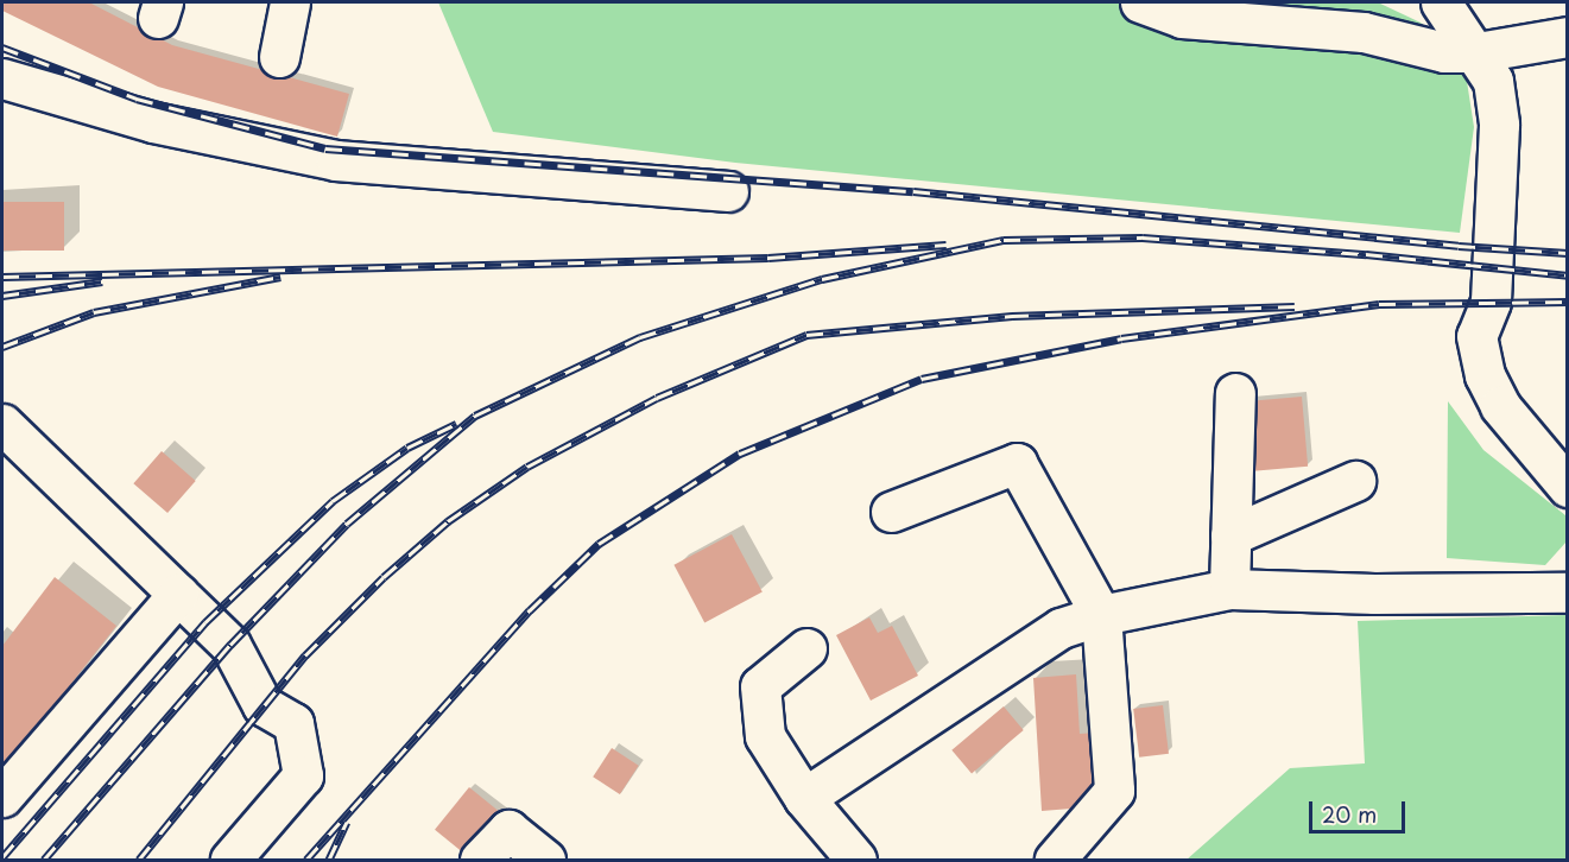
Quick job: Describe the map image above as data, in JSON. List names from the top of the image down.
{
  "scale_bar": "20 m"
}
